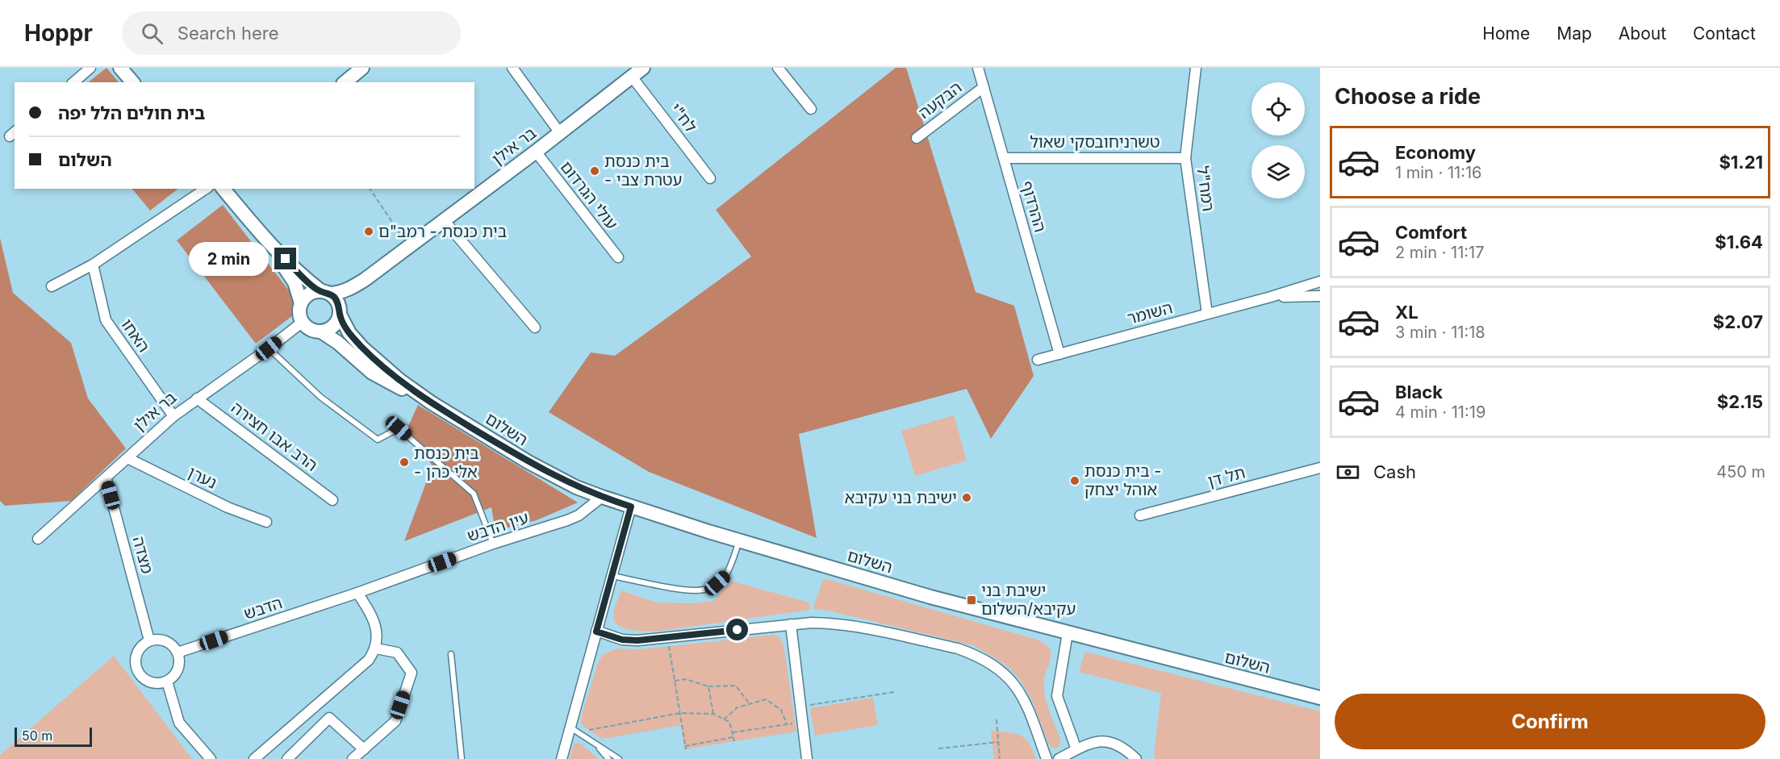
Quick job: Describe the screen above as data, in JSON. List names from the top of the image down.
{
  "streets": {
    "street": [
      "הבקעה",
      "לח\"י",
      "טשרניחובסקי שאול",
      "בר אילן",
      "רמח\"ל",
      "עולי הגרדום",
      "ההרדוף",
      "השומר",
      "האחו",
      "השלום",
      "הרב אבו חצירה",
      "תל דן",
      "נערן",
      "עין הדבש",
      "מצדה",
      "הדבש"
    ]
  },
  "crossings": [
    ["הבקעה", "ההרדוף"],
    ["לח\"י", "בר אילן"],
    ["טשרניחובסקי שאול", "רמח\"ל"],
    ["טשרניחובסקי שאול", "ההרדוף"],
    ["בר אילן", "עולי הגרדום"],
    ["בר אילן", "האחו"],
    ["בר אילן", "השלום"],
    ["בר אילן", "הרב אבו חצירה"],
    ["בר אילן", "נערן"],
    ["בר אילן", "מצדה"],
    ["רמח\"ל", "השומר"],
    ["ההרדוף", "השומר"],
    ["השלום", "עין הדבש"],
    ["עין הדבש", "הדבש"],
    ["מצדה", "הדבש"]
  ],
  "places": {
    "other": [
      "בית כנסת - עטרת צבי",
      "בית כנסת - רמב\"ם",
      "בית כנסת - אלי כהן",
      "בית כנסת - אוהל יצחק",
      "ישיבת בני עקיבא"
    ],
    "transit": ["ישיבת בני עקיבא/השלום"]
  },
  "scale_bar": "50 m",
  "page": {
    "header": "Hoppr",
    "search": "Search here",
    "nav": [
      "Home",
      "Map",
      "About",
      "Contact"
    ],
    "heading": "Choose a ride",
    "banner": ["בית חולים הלל יפה", "השלום"],
    "list": [
      {
        "name": "Economy",
        "note": "1 min · 11:16",
        "value": "$1.21"
      },
      {
        "name": "Comfort",
        "note": "2 min · 11:17",
        "value": "$1.64"
      },
      {
        "name": "XL",
        "note": "3 min · 11:18",
        "value": "$2.07"
      },
      {
        "name": "Black",
        "note": "4 min · 11:19",
        "value": "$2.15"
      }
    ],
    "bubble": "2 min",
    "pay": ["Cash", "450 m"],
    "buttons": "Confirm",
    "scale": "50 m"
  }
}
